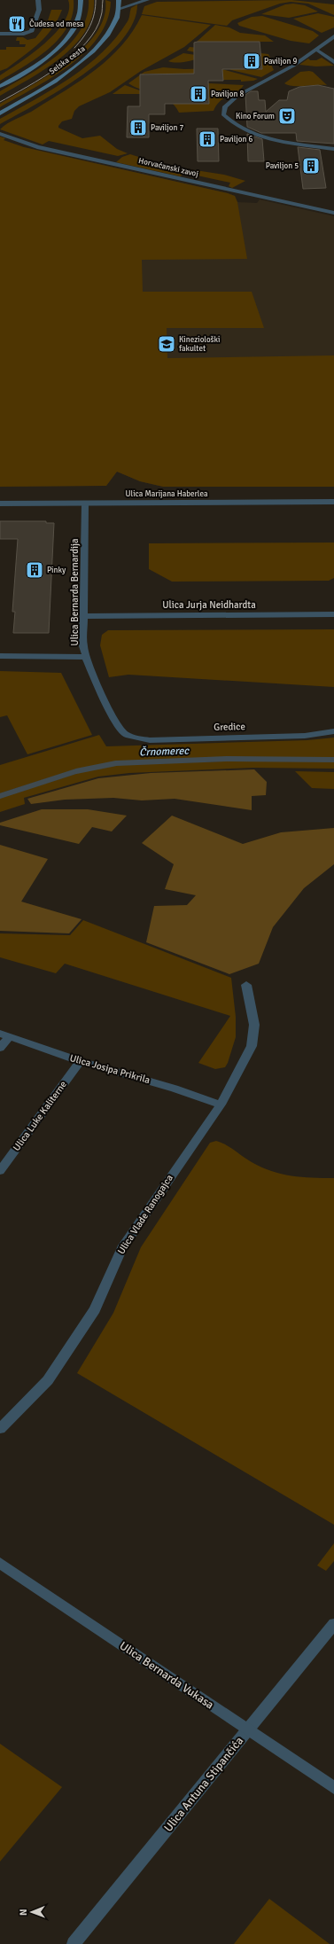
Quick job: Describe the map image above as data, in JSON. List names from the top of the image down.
{
  "streets": {
    "main road": ["Selska cesta"],
    "street": [
      "Horvaćanski zavoj",
      "Ulica Marijana Haberlea",
      "Ulica Bernarda Bernardija",
      "Ulica Jurja Neidhardta",
      "Gredice",
      "Ulica Josipa Prikrila",
      "Ulica Luke Kaliterne",
      "Ulica Vlade Ranogajca",
      "Ulica Bernarda Vukasa",
      "Ulica Antuna Stipančića"
    ]
  },
  "crossings": [
    ["Ulica Marijana Haberlea", "Ulica Bernarda Bernardija"],
    ["Ulica Bernarda Bernardija", "Ulica Jurja Neidhardta"],
    ["Ulica Bernarda Bernardija", "Gredice"],
    ["Ulica Josipa Prikrila", "Ulica Luke Kaliterne"],
    ["Ulica Josipa Prikrila", "Ulica Vlade Ranogajca"],
    ["Ulica Bernarda Vukasa", "Ulica Antuna Stipančića"]
  ],
  "water": ["Črnomerec"],
  "places": {
    "restaurant": ["Čudesa od mesa"],
    "building": [
      "Paviljon 9",
      "Paviljon 8",
      "Paviljon 7",
      "Paviljon 6",
      "Paviljon 5",
      "Pinky"
    ],
    "theatre": ["Kino Forum"],
    "school or university": ["Kineziološki fakultet"]
  },
  "north": "left"
}
